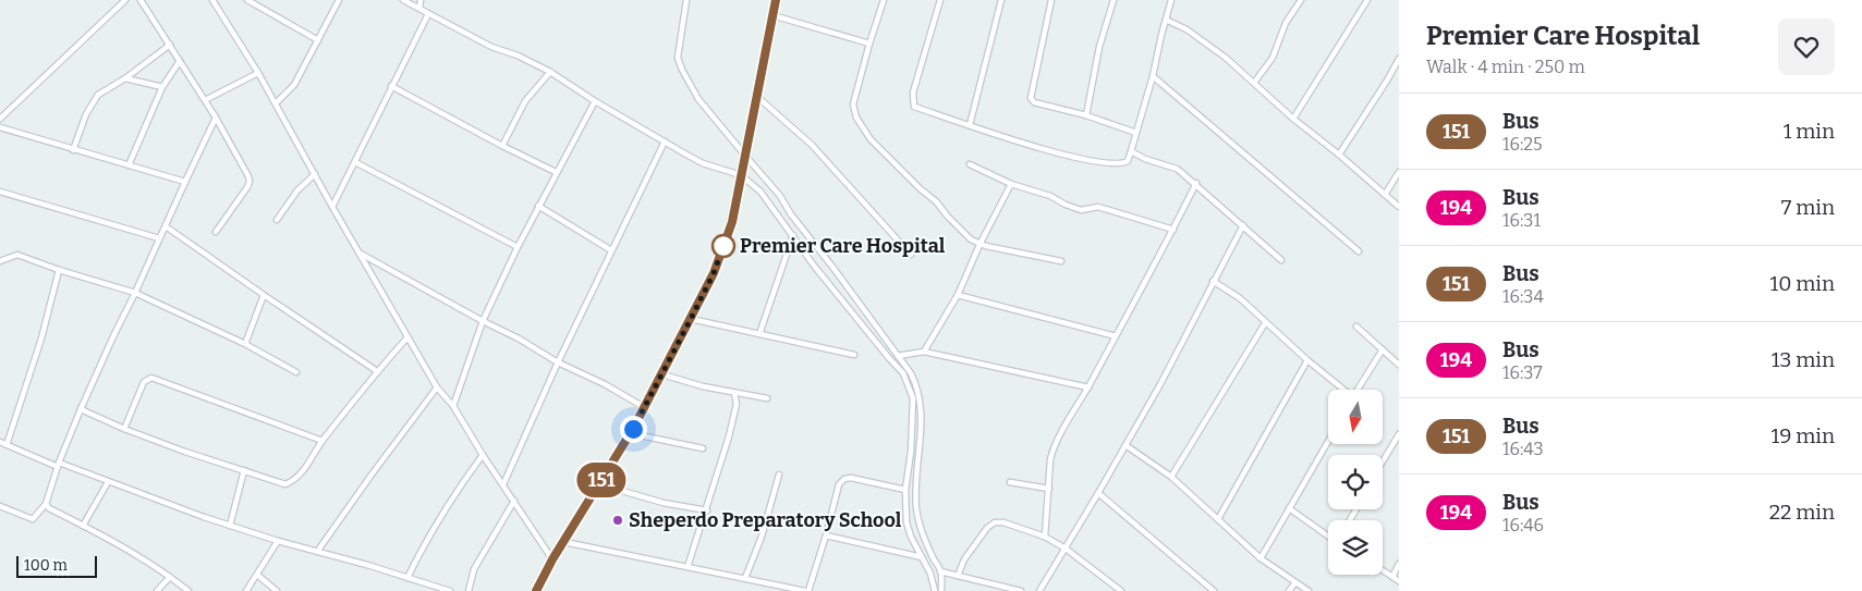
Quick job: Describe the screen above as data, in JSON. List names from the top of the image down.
{
  "places": ["Premier Care Hospital", "Sheperdo Preparatory School"],
  "lines": ["bus line 151"],
  "scale_bar": "100 m",
  "north": "bottom",
  "page": {
    "on_map": "151",
    "heading": ["Premier Care Hospital", "Walk · 4 min · 250 m"],
    "list": [
      {
        "mark": "151",
        "name": "Bus",
        "note": "16:25",
        "value": "1 min"
      },
      {
        "mark": "194",
        "name": "Bus",
        "note": "16:31",
        "value": "7 min"
      },
      {
        "mark": "151",
        "name": "Bus",
        "note": "16:34",
        "value": "10 min"
      },
      {
        "mark": "194",
        "name": "Bus",
        "note": "16:37",
        "value": "13 min"
      },
      {
        "mark": "151",
        "name": "Bus",
        "note": "16:43",
        "value": "19 min"
      },
      {
        "mark": "194",
        "name": "Bus",
        "note": "16:46",
        "value": "22 min"
      }
    ],
    "scale": "100 m"
  }
}
